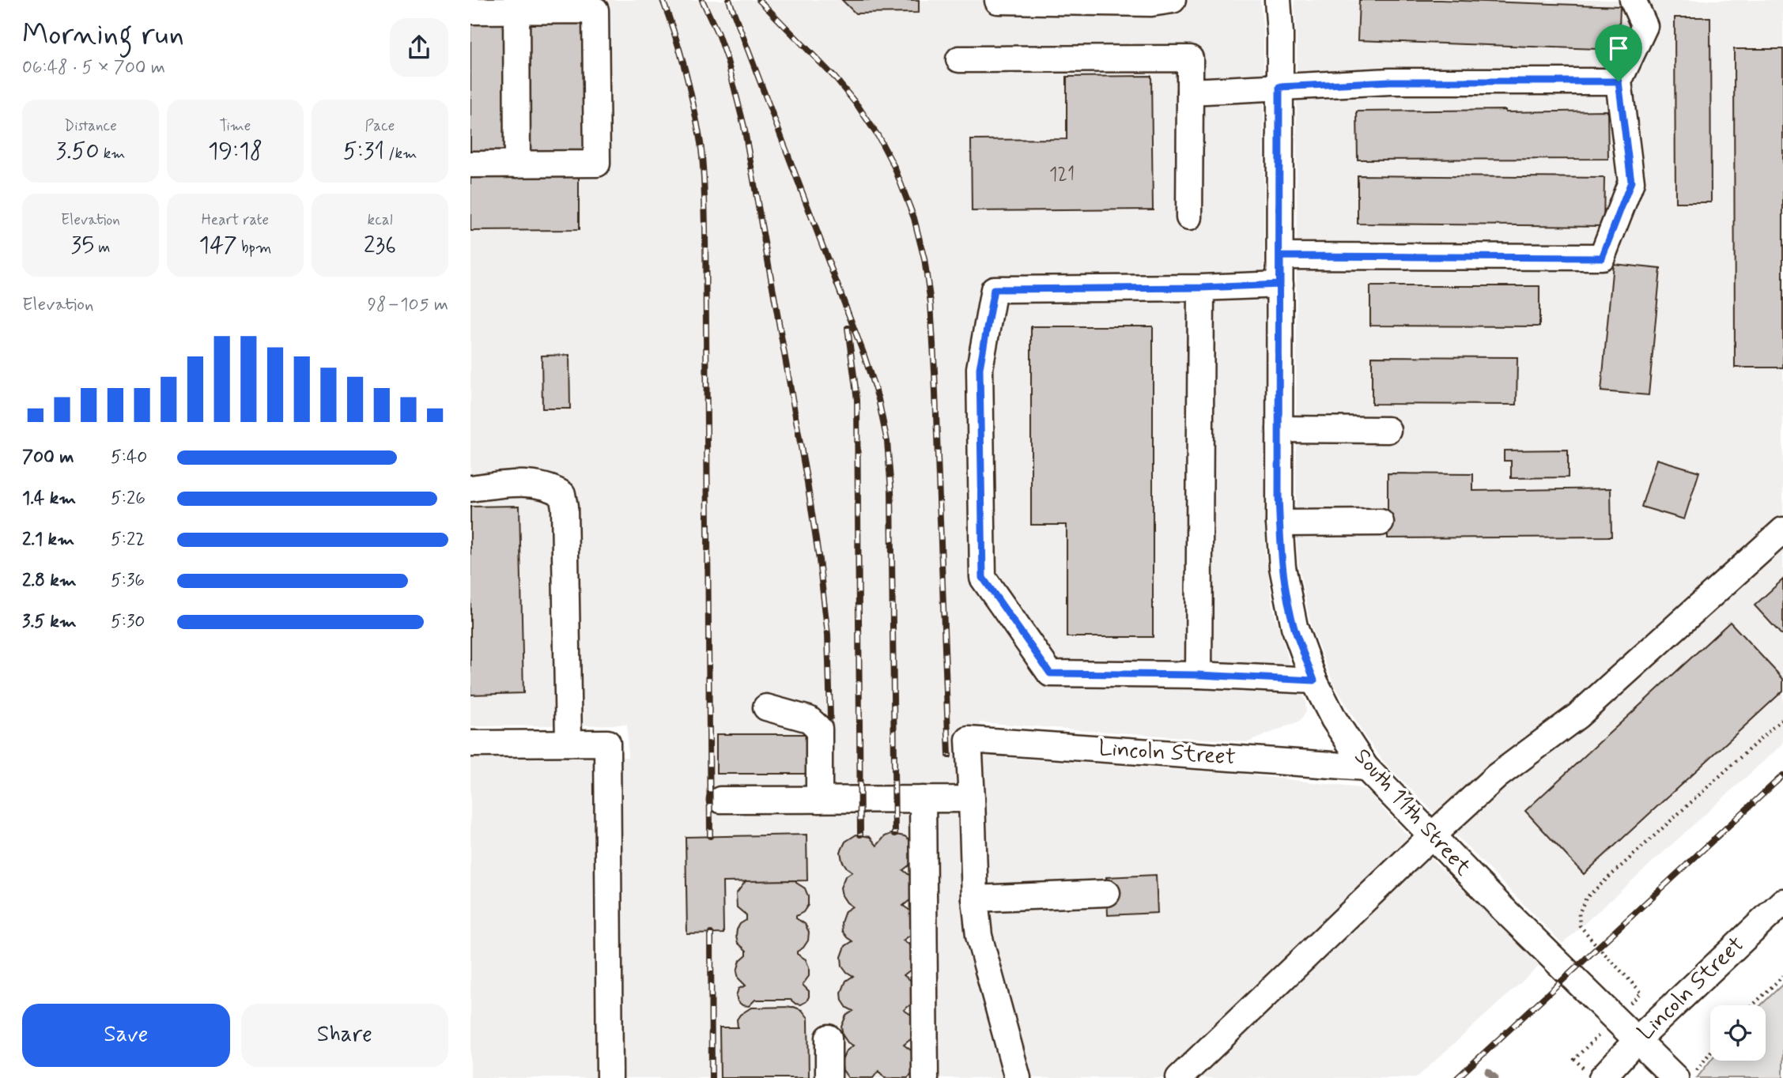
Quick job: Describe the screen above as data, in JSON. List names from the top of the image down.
{
  "streets": {
    "street": ["Lincoln Street", "South 11th Street"]
  },
  "crossings": [
    ["Lincoln Street", "South 11th Street"]
  ],
  "house_numbers": ["121"],
  "page": {
    "heading": ["Morning run", "06:48 · 5 × 700 m"],
    "stats": [
      ["Distance", "3.50 km"],
      ["Time", "19:18"],
      ["Pace", "5:31 /km"],
      ["Elevation", "35 m"],
      ["Heart rate", "147 bpm"],
      ["kcal", "236"]
    ],
    "chart": ["Elevation", "98–105 m"],
    "list": [
      {
        "name": "700 m",
        "note": "5:40"
      },
      {
        "name": "1.4 km",
        "note": "5:26"
      },
      {
        "name": "2.1 km",
        "note": "5:22"
      },
      {
        "name": "2.8 km",
        "note": "5:36"
      },
      {
        "name": "3.5 km",
        "note": "5:30"
      }
    ],
    "buttons": ["Save", "Share"]
  }
}
